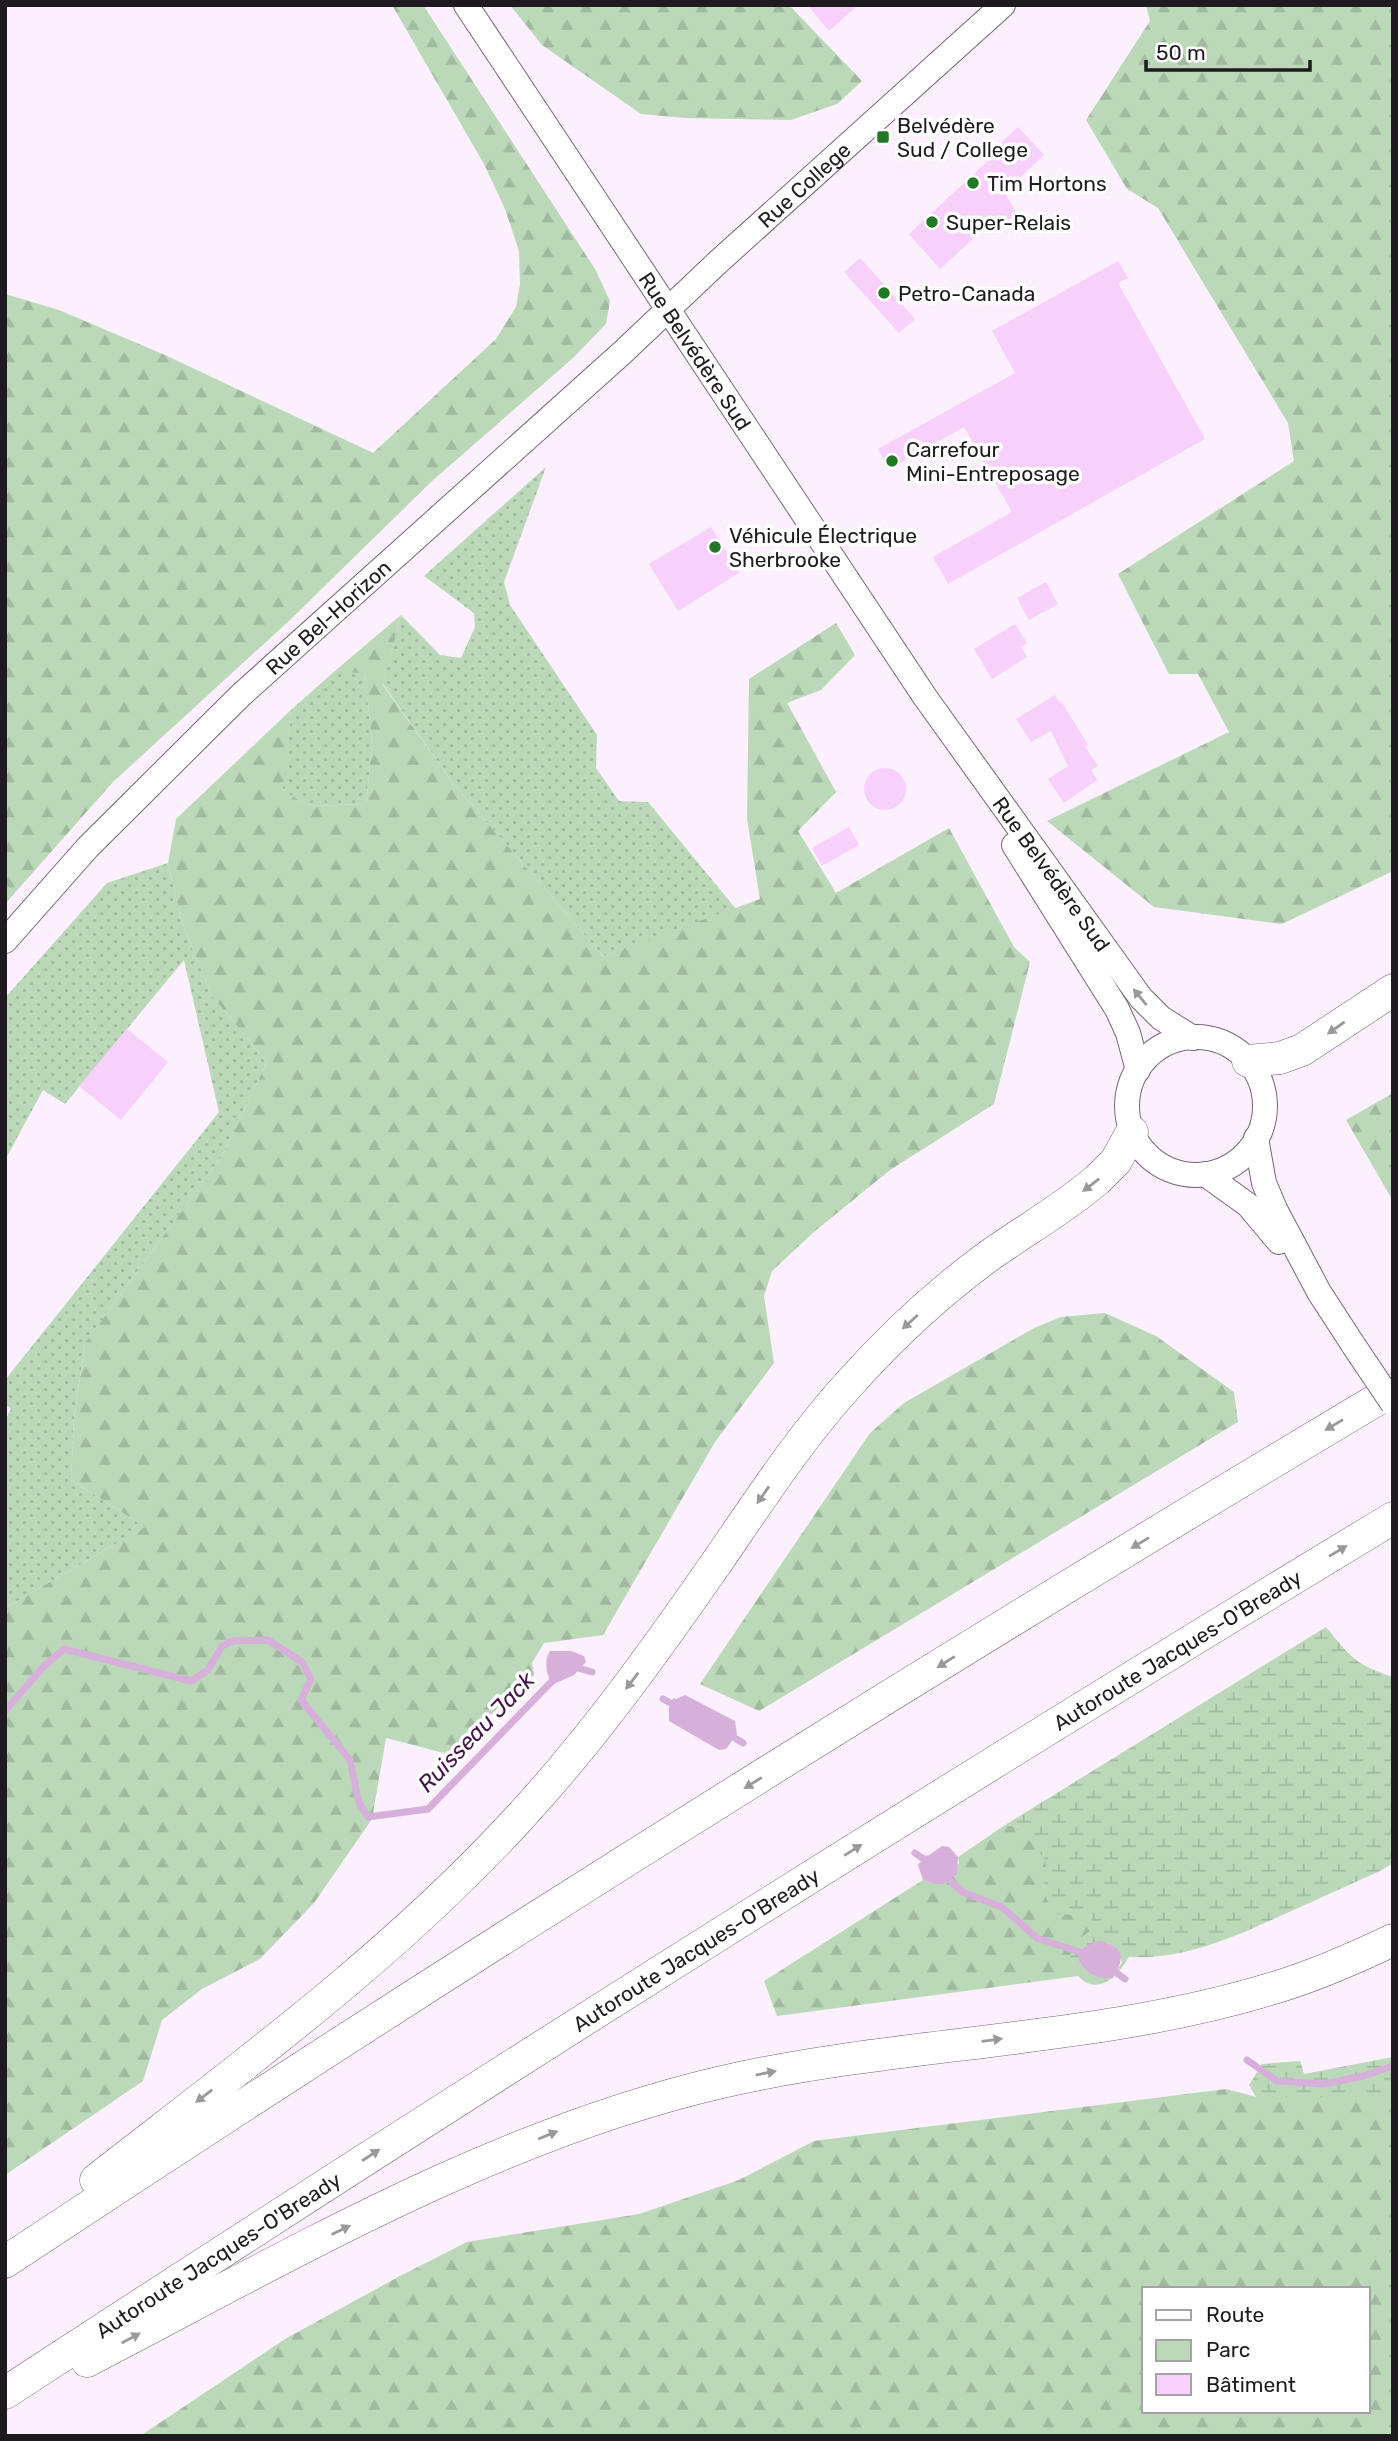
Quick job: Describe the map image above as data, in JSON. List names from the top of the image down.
{
  "streets": {
    "highway": ["Autoroute Jacques-O'Bready"],
    "street": ["Rue College", "Rue Belvédère Sud", "Rue Bel-Horizon"]
  },
  "crossings": [
    ["Rue College", "Rue Belvédère Sud"],
    ["Rue College", "Rue Bel-Horizon"],
    ["Rue Belvédère Sud", "Rue Bel-Horizon"]
  ],
  "water": ["Ruisseau Jack"],
  "places": {
    "transit": ["Belvédère Sud / College"],
    "other": [
      "Tim Hortons",
      "Super-Relais",
      "Petro-Canada",
      "Carrefour Mini-Entreposage",
      "Véhicule Électrique Sherbrooke"
    ]
  },
  "legend": ["Route", "Parc", "Bâtiment"],
  "scale_bar": "50 m"
}
